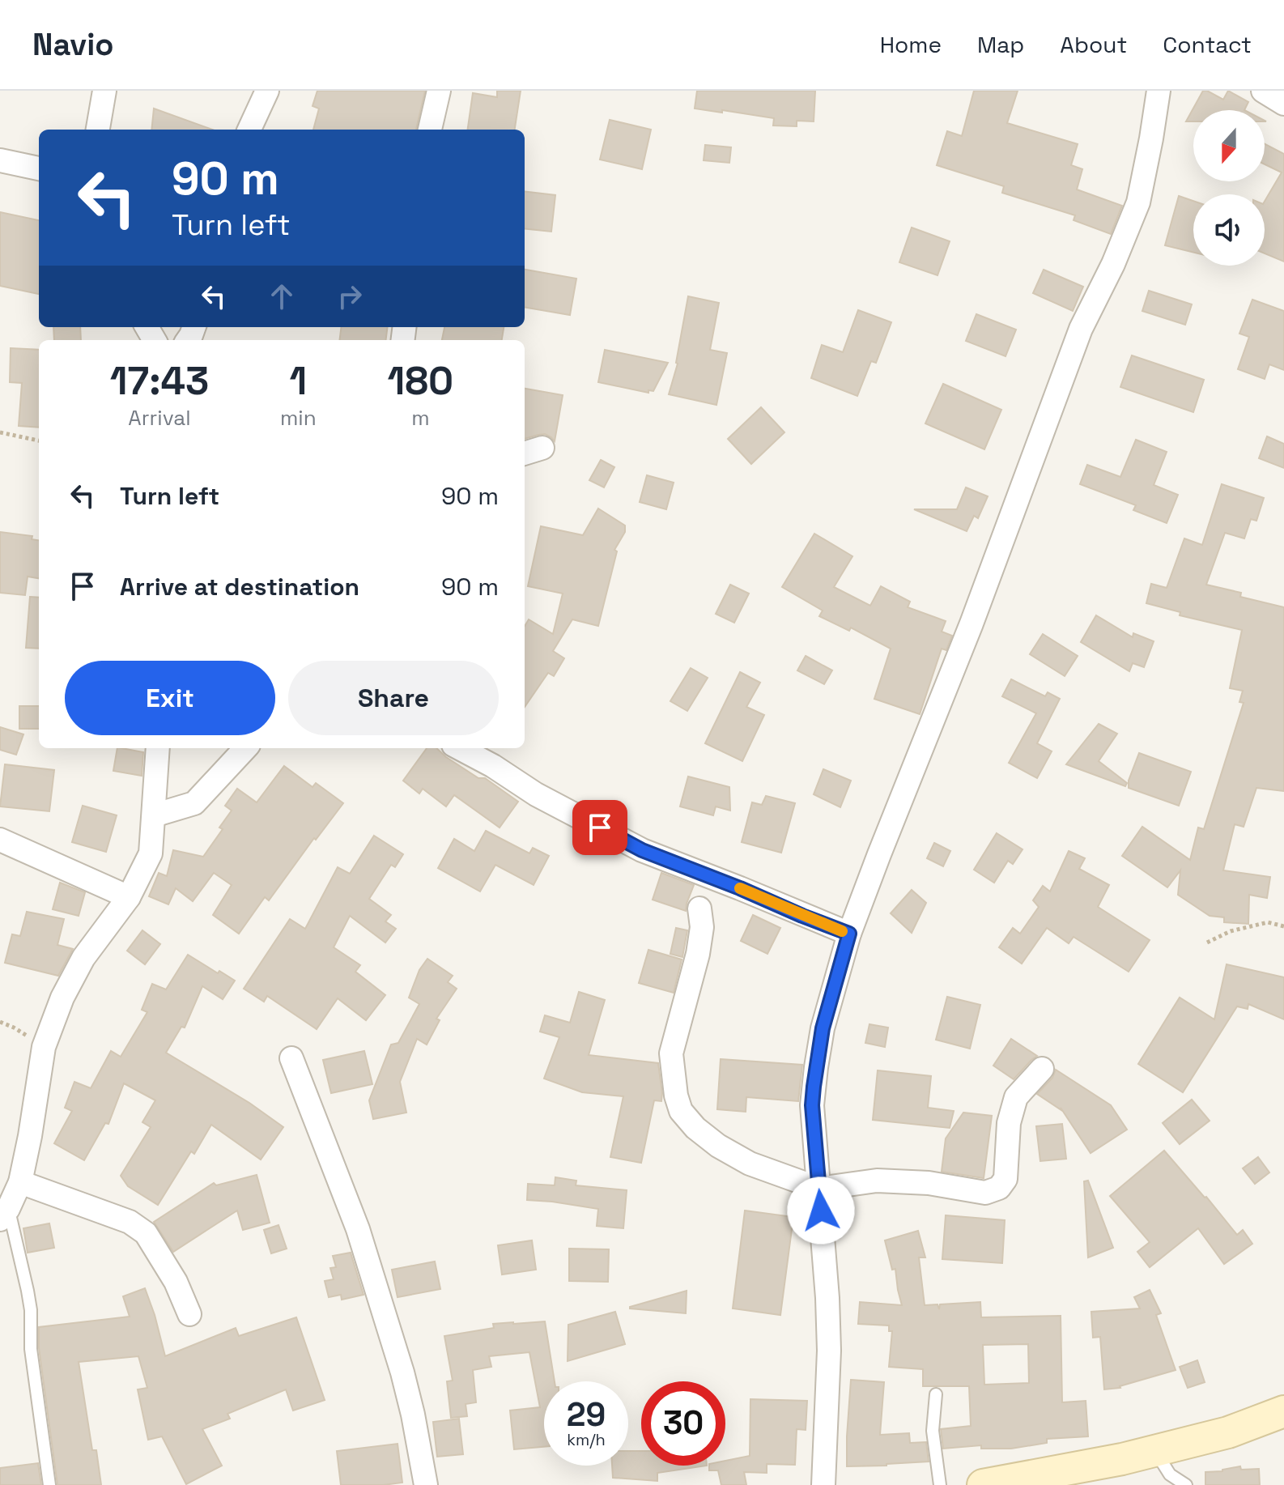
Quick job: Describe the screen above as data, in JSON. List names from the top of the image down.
{
  "north": "bottom",
  "page": {
    "header": "Navio",
    "nav": [
      "Home",
      "Map",
      "About",
      "Contact"
    ],
    "turn": ["90 m", "Turn left"],
    "eta": [
      "17:43",
      "Arrival",
      "1",
      "min",
      "180",
      "m"
    ],
    "list": [
      {
        "name": "Turn left",
        "value": "90 m"
      },
      {
        "name": "Arrive at destination",
        "value": "90 m"
      }
    ],
    "buttons": ["Exit", "Share"],
    "speed": "29 km/h",
    "limit": "30"
  }
}
